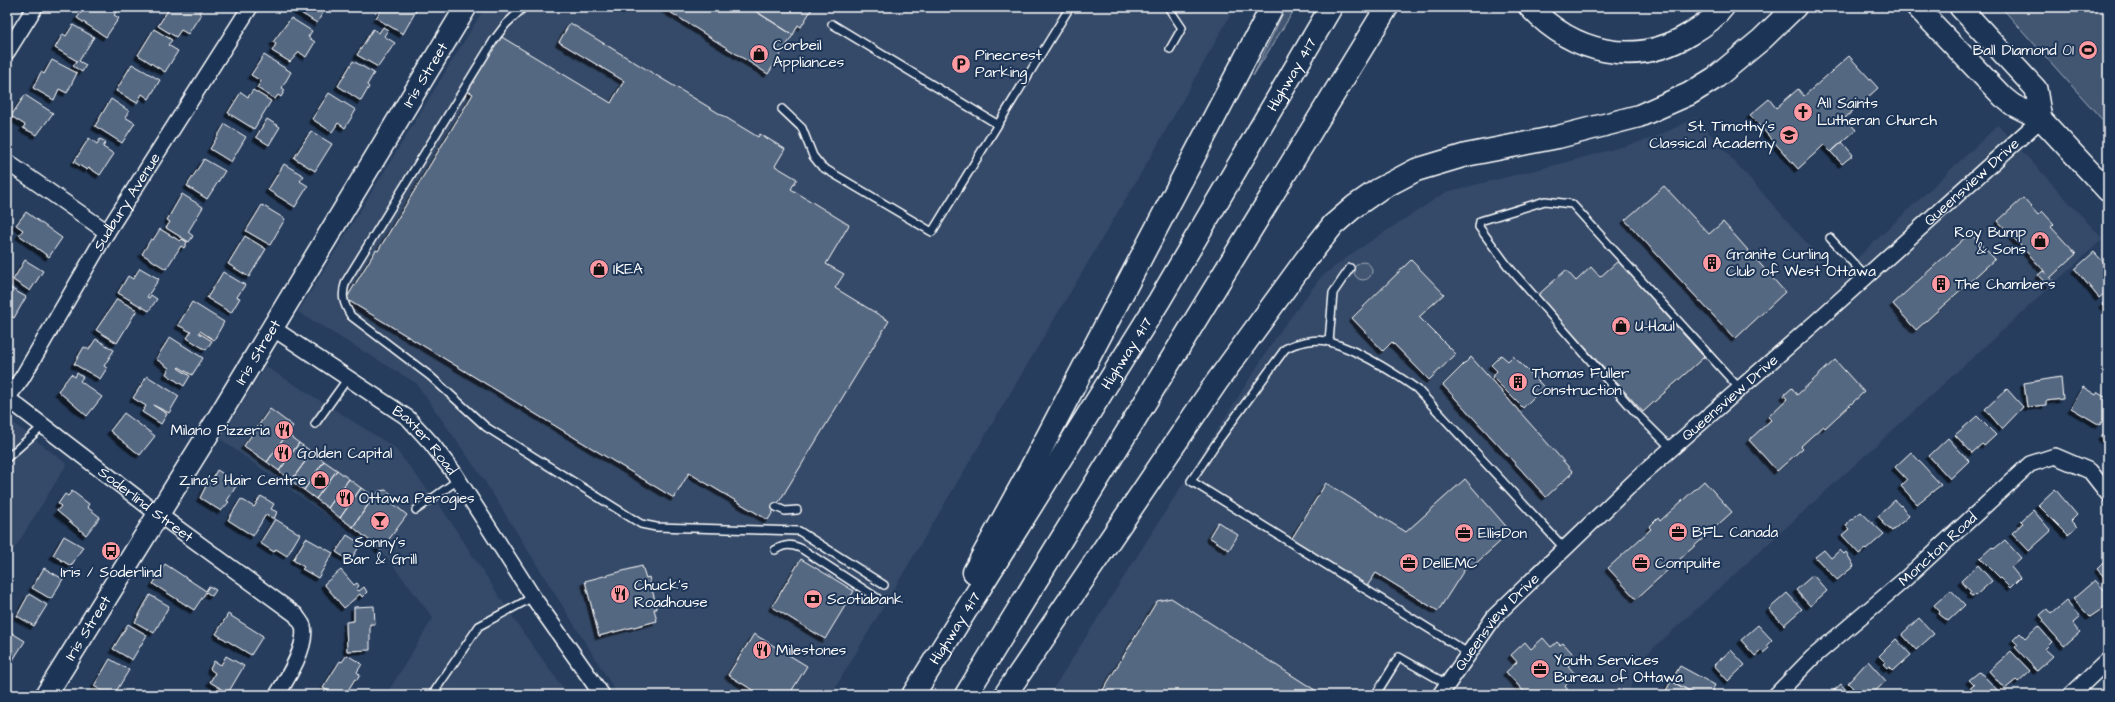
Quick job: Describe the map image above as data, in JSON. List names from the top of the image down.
{
  "streets": {
    "highway": ["Highway 417"],
    "street": [
      "Iris Street",
      "Queensview Drive",
      "Sudbury Avenue",
      "Baxter Road",
      "Soderlind Street",
      "Moncton Road"
    ]
  },
  "crossings": [
    ["Iris Street", "Baxter Road"],
    ["Iris Street", "Soderlind Street"],
    ["Sudbury Avenue", "Soderlind Street"]
  ],
  "places": {
    "sports": ["Ball Diamond 01"],
    "shop": [
      "Corbeil Appliances",
      "Roy Bump & Sons",
      "IKEA",
      "U-Haul",
      "Zina's Hair Centre"
    ],
    "parking": ["Pinecrest Parking"],
    "church": ["All Saints Lutheran Church"],
    "school or university": ["St. Timothy's Classical Academy"],
    "building": ["Granite Curling Club of West Ottawa", "The Chambers", "Thomas Fuller Construction"],
    "restaurant": [
      "Milano Pizzeria",
      "Golden Capital",
      "Ottawa Perogies",
      "Chuck's Roadhouse",
      "Milestones"
    ],
    "bar": ["Sonny's Bar & Grill"],
    "office": [
      "BFL Canada",
      "EllisDon",
      "DellEMC",
      "Compulite",
      "Youth Services Bureau of Ottawa"
    ],
    "bus stop": ["Iris / Soderlind"],
    "bank": ["Scotiabank"]
  }
}
